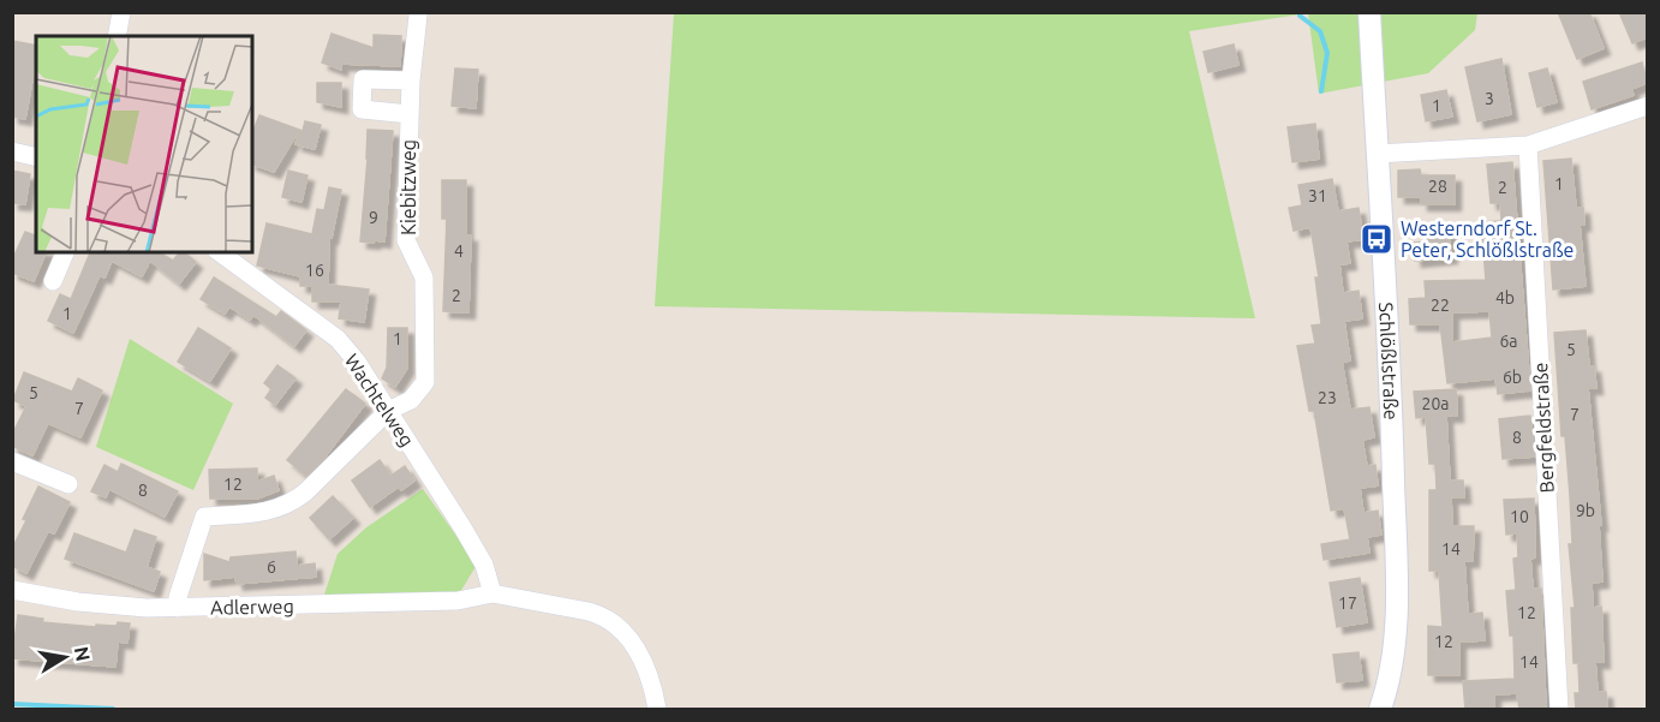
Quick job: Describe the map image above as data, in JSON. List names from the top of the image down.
{
  "streets": {
    "street": [
      "Kiebitzweg",
      "Schlößlstraße",
      "Wachtelweg",
      "Bergfeldstraße",
      "Adlerweg"
    ]
  },
  "crossings": [
    ["Kiebitzweg", "Wachtelweg"],
    ["Kiebitzweg", "Adlerweg"],
    ["Wachtelweg", "Adlerweg"]
  ],
  "places": {
    "bus stop": ["Westerndorf St. Peter, Schlößlstraße"]
  },
  "house_numbers": [
    "3",
    "1",
    "1",
    "28",
    "2",
    "31",
    "9",
    "4",
    "16",
    "2",
    "4b",
    "22",
    "1",
    "1",
    "6a",
    "5",
    "6b",
    "5",
    "23",
    "20a",
    "7",
    "7",
    "8",
    "12",
    "8",
    "9b",
    "10",
    "14",
    "6",
    "17",
    "12",
    "12",
    "14"
  ],
  "north": "right"
}
